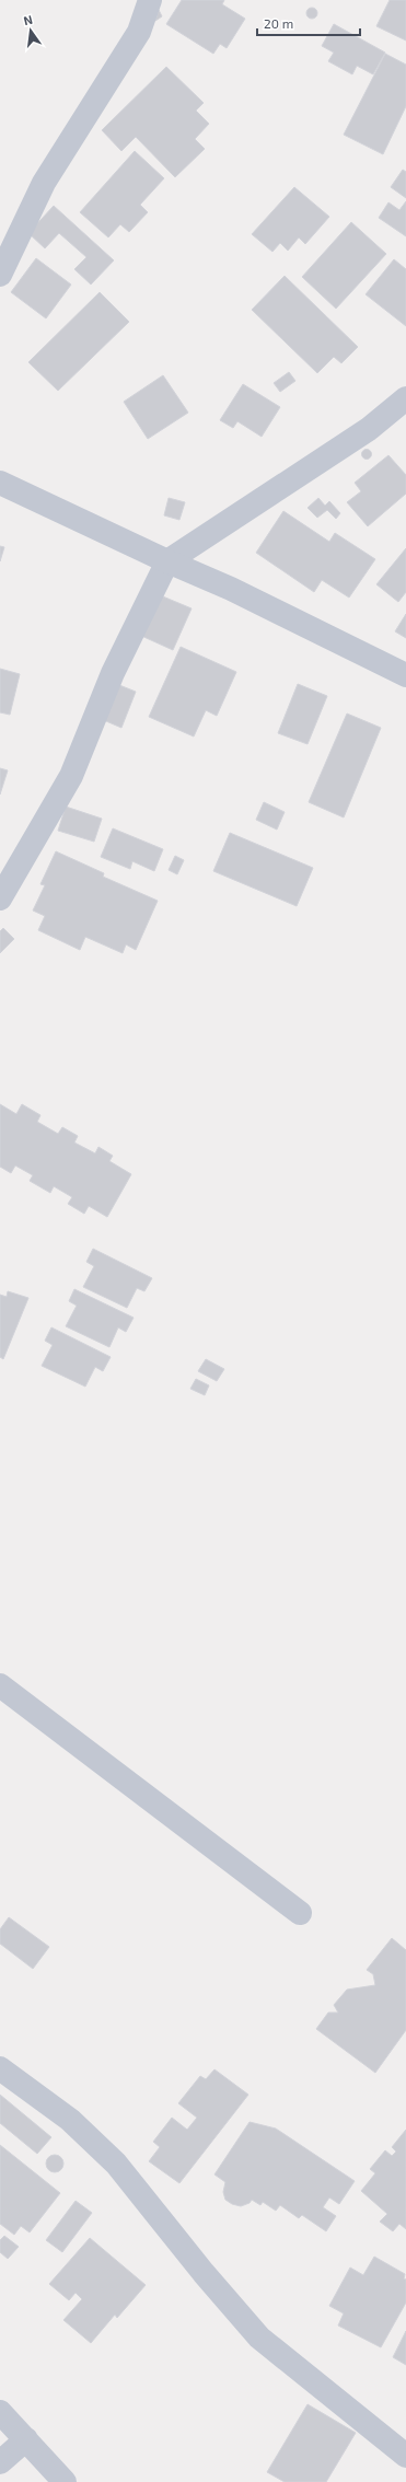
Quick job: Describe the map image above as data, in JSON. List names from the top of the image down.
{
  "scale_bar": "20 m",
  "north": "top"
}
